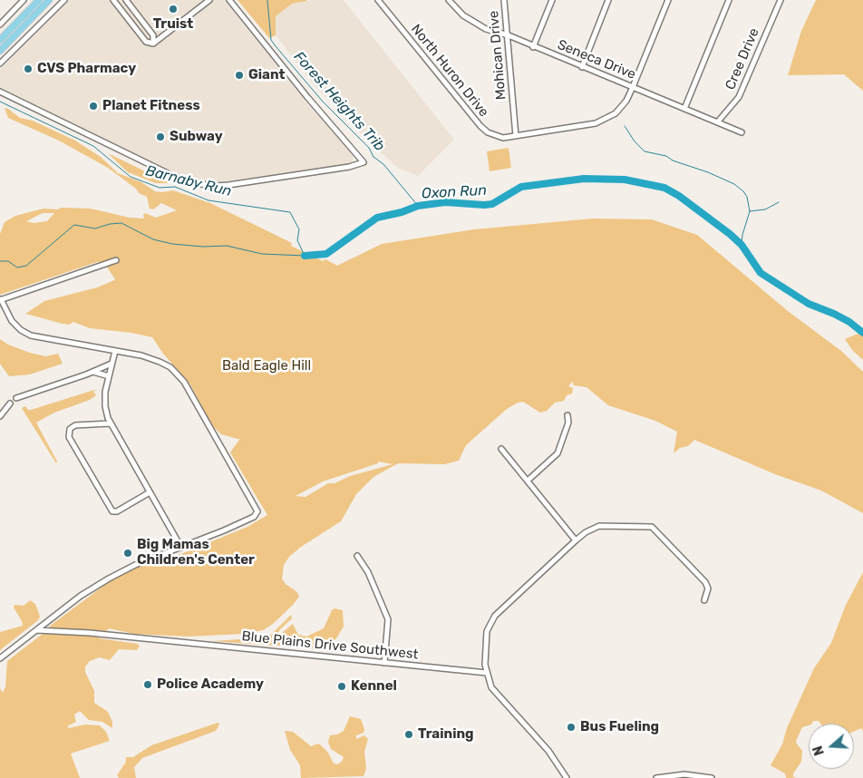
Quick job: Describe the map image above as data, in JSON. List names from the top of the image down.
{
  "streets": {
    "street": [
      "Mohican Drive",
      "Cree Drive",
      "Seneca Drive",
      "North Huron Drive",
      "Blue Plains Drive Southwest"
    ]
  },
  "crossings": [
    ["Mohican Drive", "Seneca Drive"],
    ["Mohican Drive", "North Huron Drive"],
    ["Cree Drive", "Seneca Drive"],
    ["Seneca Drive", "North Huron Drive"]
  ],
  "water": ["Forest Heights Trib", "Barnaby Run", "Oxon Run"],
  "parks": ["Bald Eagle Hill"],
  "places": [
    "Truist",
    "CVS Pharmacy",
    "Giant",
    "Planet Fitness",
    "Subway",
    "Big Mamas Children's Center",
    "Police Academy",
    "Kennel",
    "Bus Fueling",
    "Training"
  ],
  "north": "left"
}
